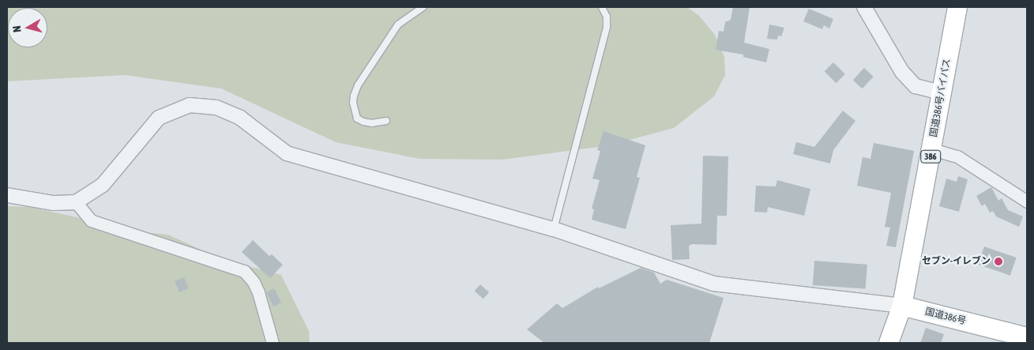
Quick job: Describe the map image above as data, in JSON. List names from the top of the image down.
{
  "streets": {
    "highway": ["国道386号バイパス", "386", "国道386号"]
  },
  "crossings": [
    ["国道386号バイパス", "386"],
    ["国道386号バイパス", "国道386号"],
    ["386", "国道386号"]
  ],
  "places": ["セブン-イレブン"],
  "north": "left"
}
